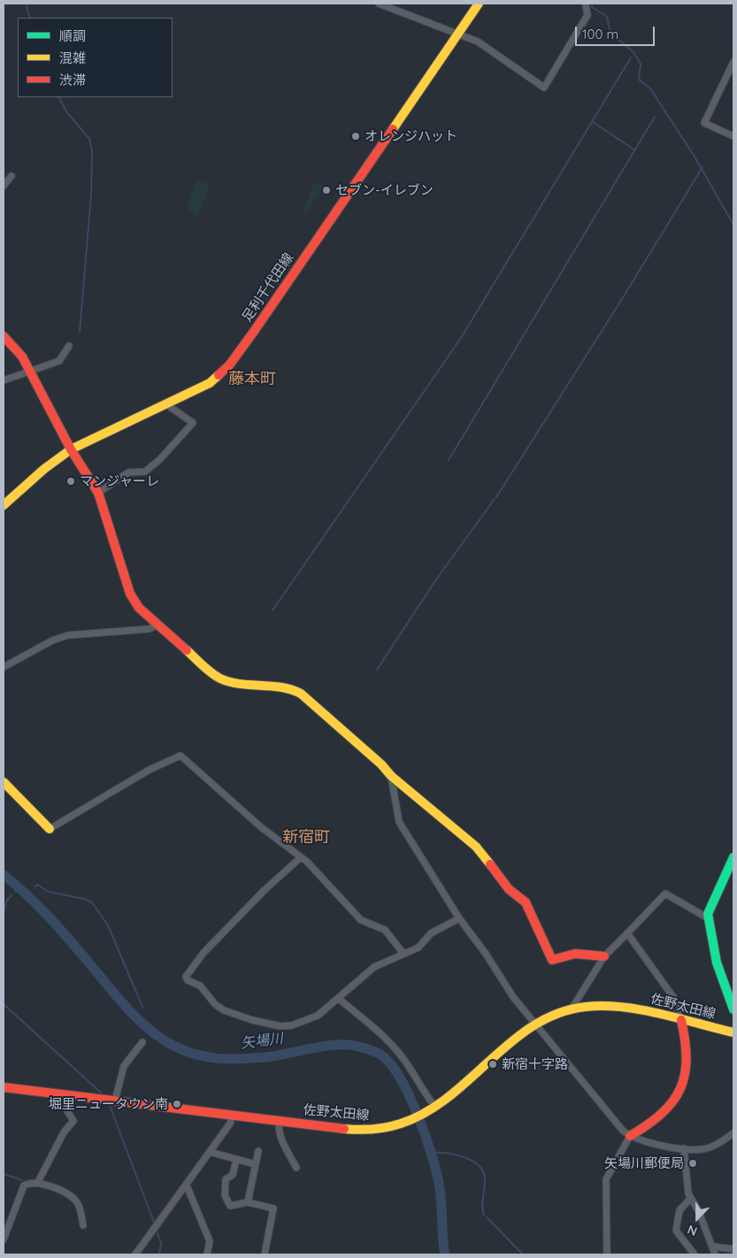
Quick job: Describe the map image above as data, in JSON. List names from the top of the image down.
{
  "streets": {
    "main road": ["足利千代田線", "佐野太田線"]
  },
  "districts": ["藤本町", "新宿町"],
  "water": ["矢場川"],
  "places": [
    "オレンジハット",
    "セブン-イレブン",
    "マンジャーレ",
    "新宿十字路",
    "堀里ニュータウン南",
    "矢場川郵便局"
  ],
  "legend": ["順調", "混雑", "渋滞"],
  "scale_bar": "100 m",
  "north": "bottom"
}
